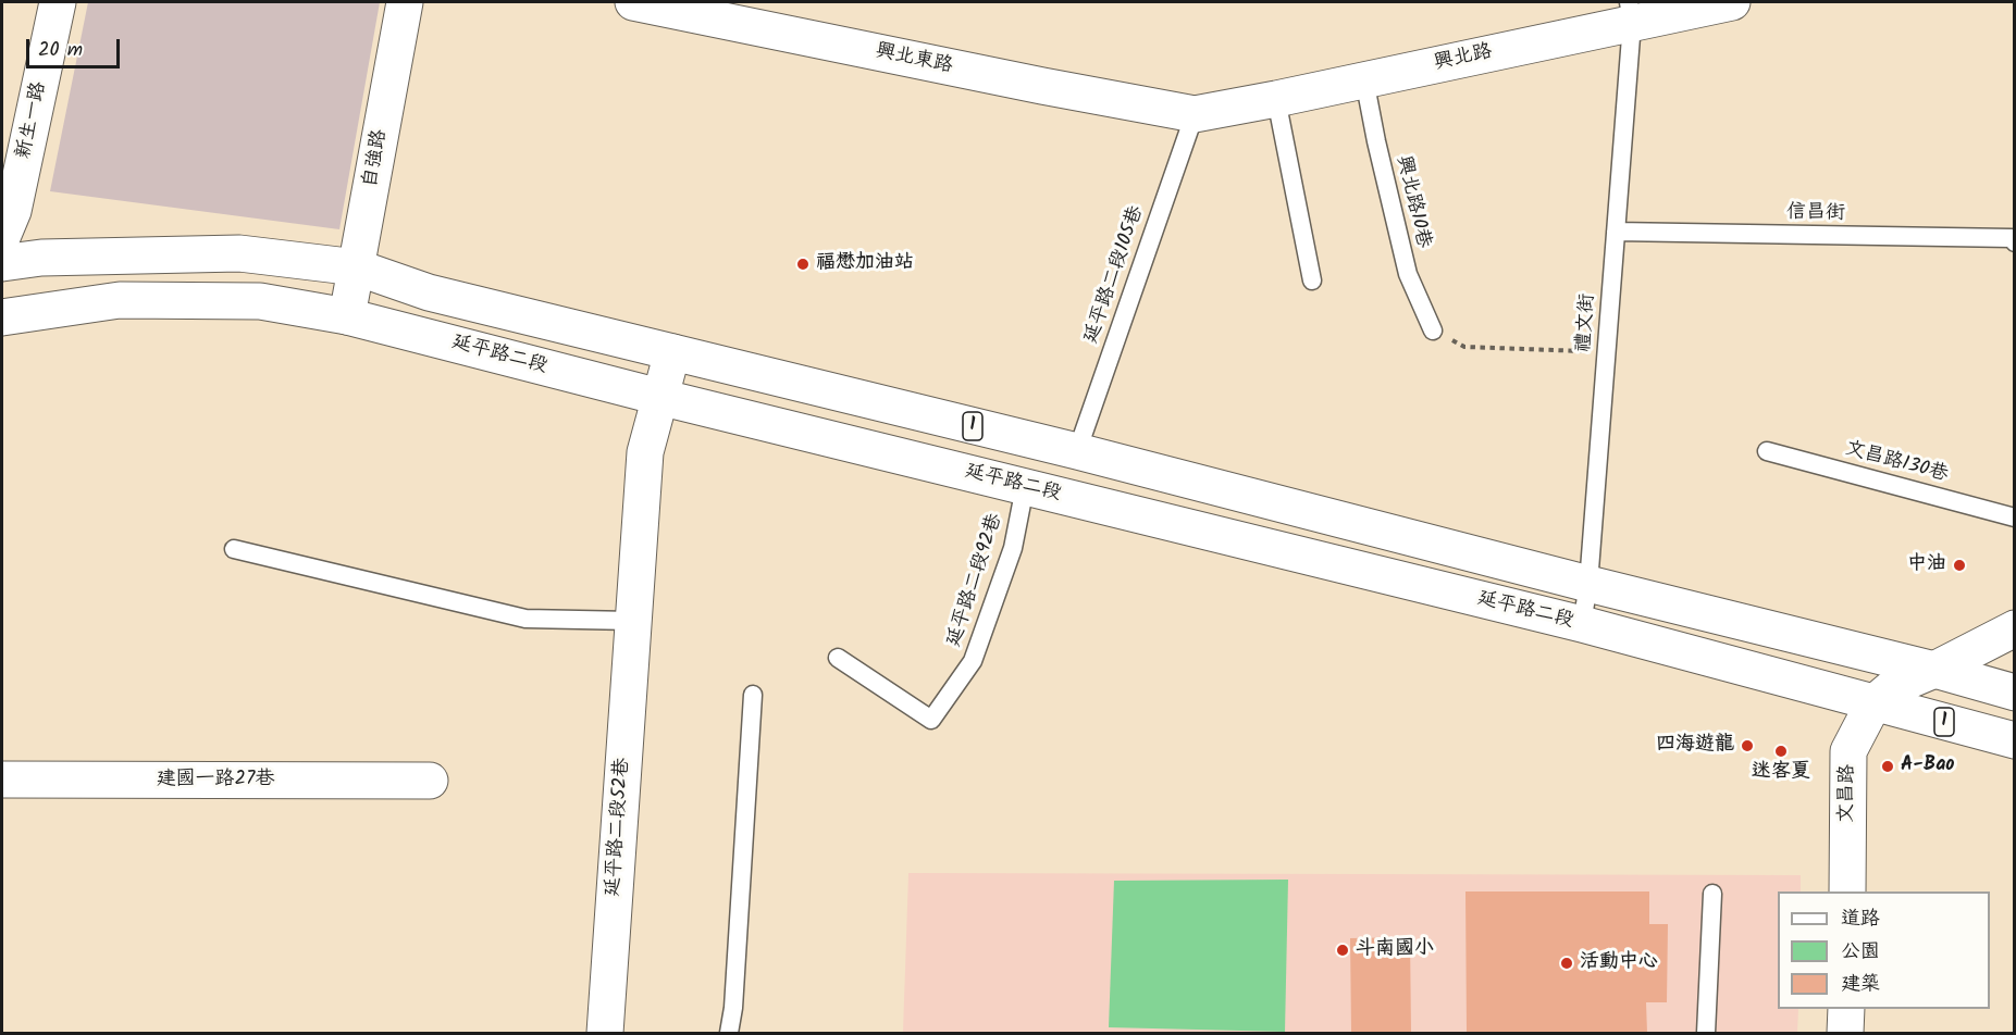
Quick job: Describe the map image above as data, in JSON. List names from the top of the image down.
{
  "streets": {
    "main road": [
      "興北路",
      "興北東路",
      "新生一路",
      "自強路",
      "延平路二段",
      "1",
      "建國一路27巷",
      "文昌路",
      "延平路二段52巷"
    ],
    "lane": [
      "興北路10巷",
      "信昌街",
      "延平路二段105巷",
      "禮文街",
      "文昌路130巷",
      "延平路二段92巷"
    ]
  },
  "crossings": [
    ["興北路", "興北東路"],
    ["興北路", "興北路10巷"],
    ["興北路", "延平路二段105巷"],
    ["興北路", "禮文街"],
    ["興北東路", "延平路二段105巷"],
    ["自強路", "延平路二段"],
    ["自強路", "1"],
    ["信昌街", "禮文街"],
    ["延平路二段105巷", "1"],
    ["禮文街", "延平路二段"],
    ["禮文街", "1"],
    ["延平路二段", "延平路二段92巷"],
    ["延平路二段", "文昌路"],
    ["延平路二段", "延平路二段52巷"],
    ["1", "文昌路"],
    ["1", "延平路二段52巷"]
  ],
  "places": [
    "福懋加油站",
    "中油",
    "四海遊龍",
    "迷客夏",
    "A-Bao",
    "斗南國小",
    "活動中心"
  ],
  "legend": ["道路", "公園", "建築"],
  "scale_bar": "20 m"
}
